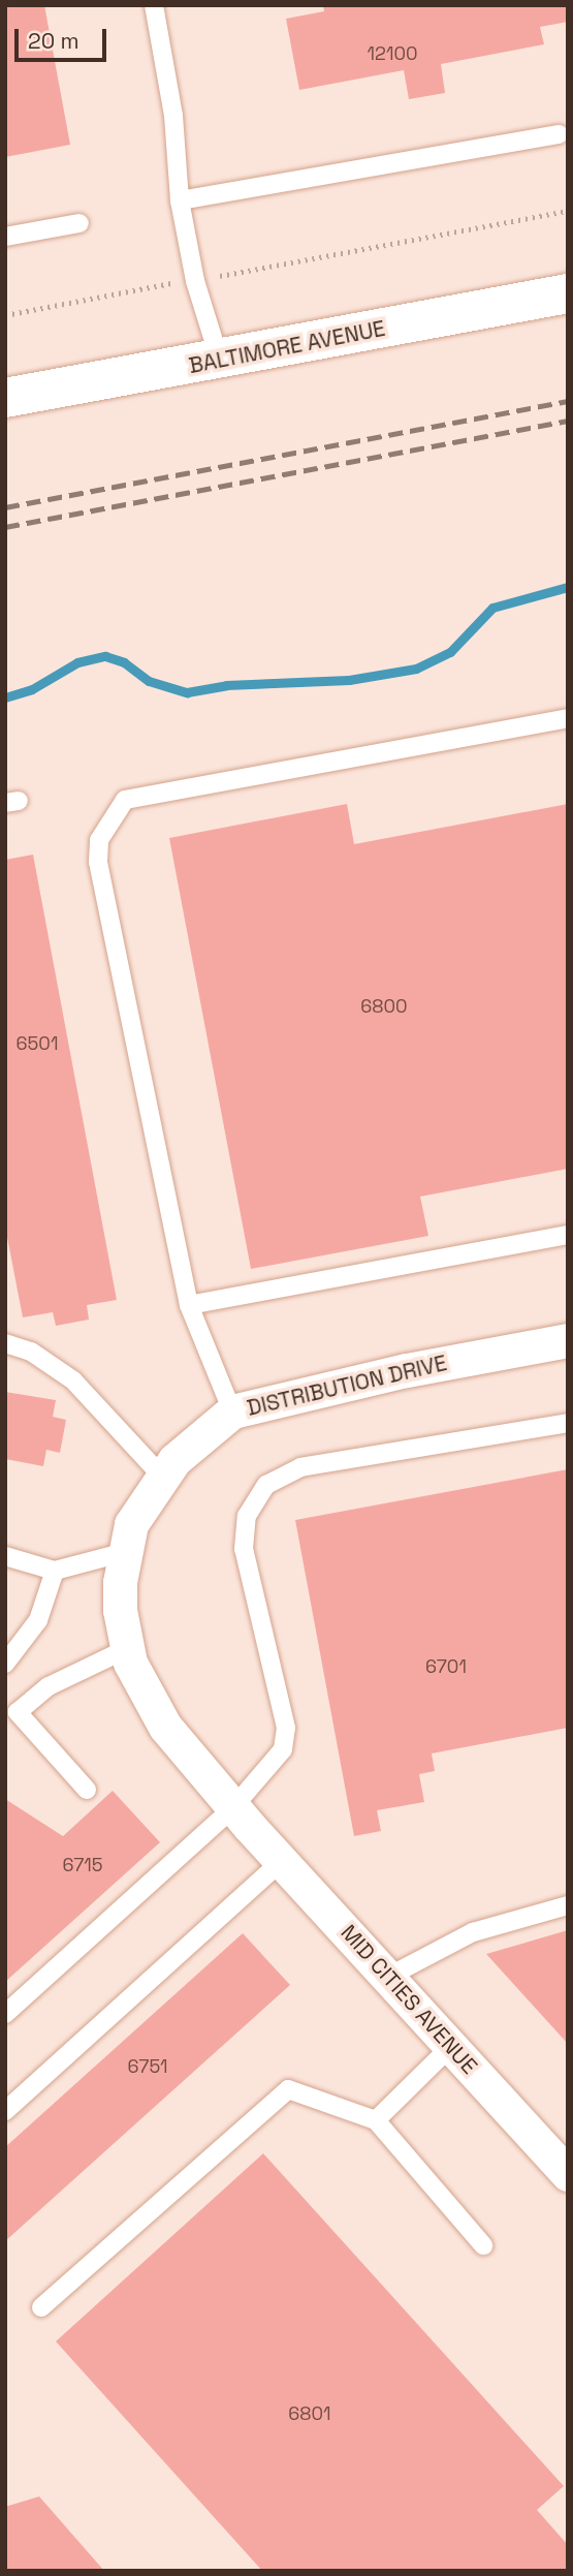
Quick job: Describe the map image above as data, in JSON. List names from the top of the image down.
{
  "streets": {
    "main road": ["BALTIMORE AVENUE"],
    "street": ["DISTRIBUTION DRIVE", "MID CITIES AVENUE"]
  },
  "crossings": [
    ["DISTRIBUTION DRIVE", "MID CITIES AVENUE"]
  ],
  "house_numbers": [
    "12100",
    "6800",
    "6501",
    "6701",
    "6715",
    "6751",
    "6801"
  ],
  "scale_bar": "20 m"
}
